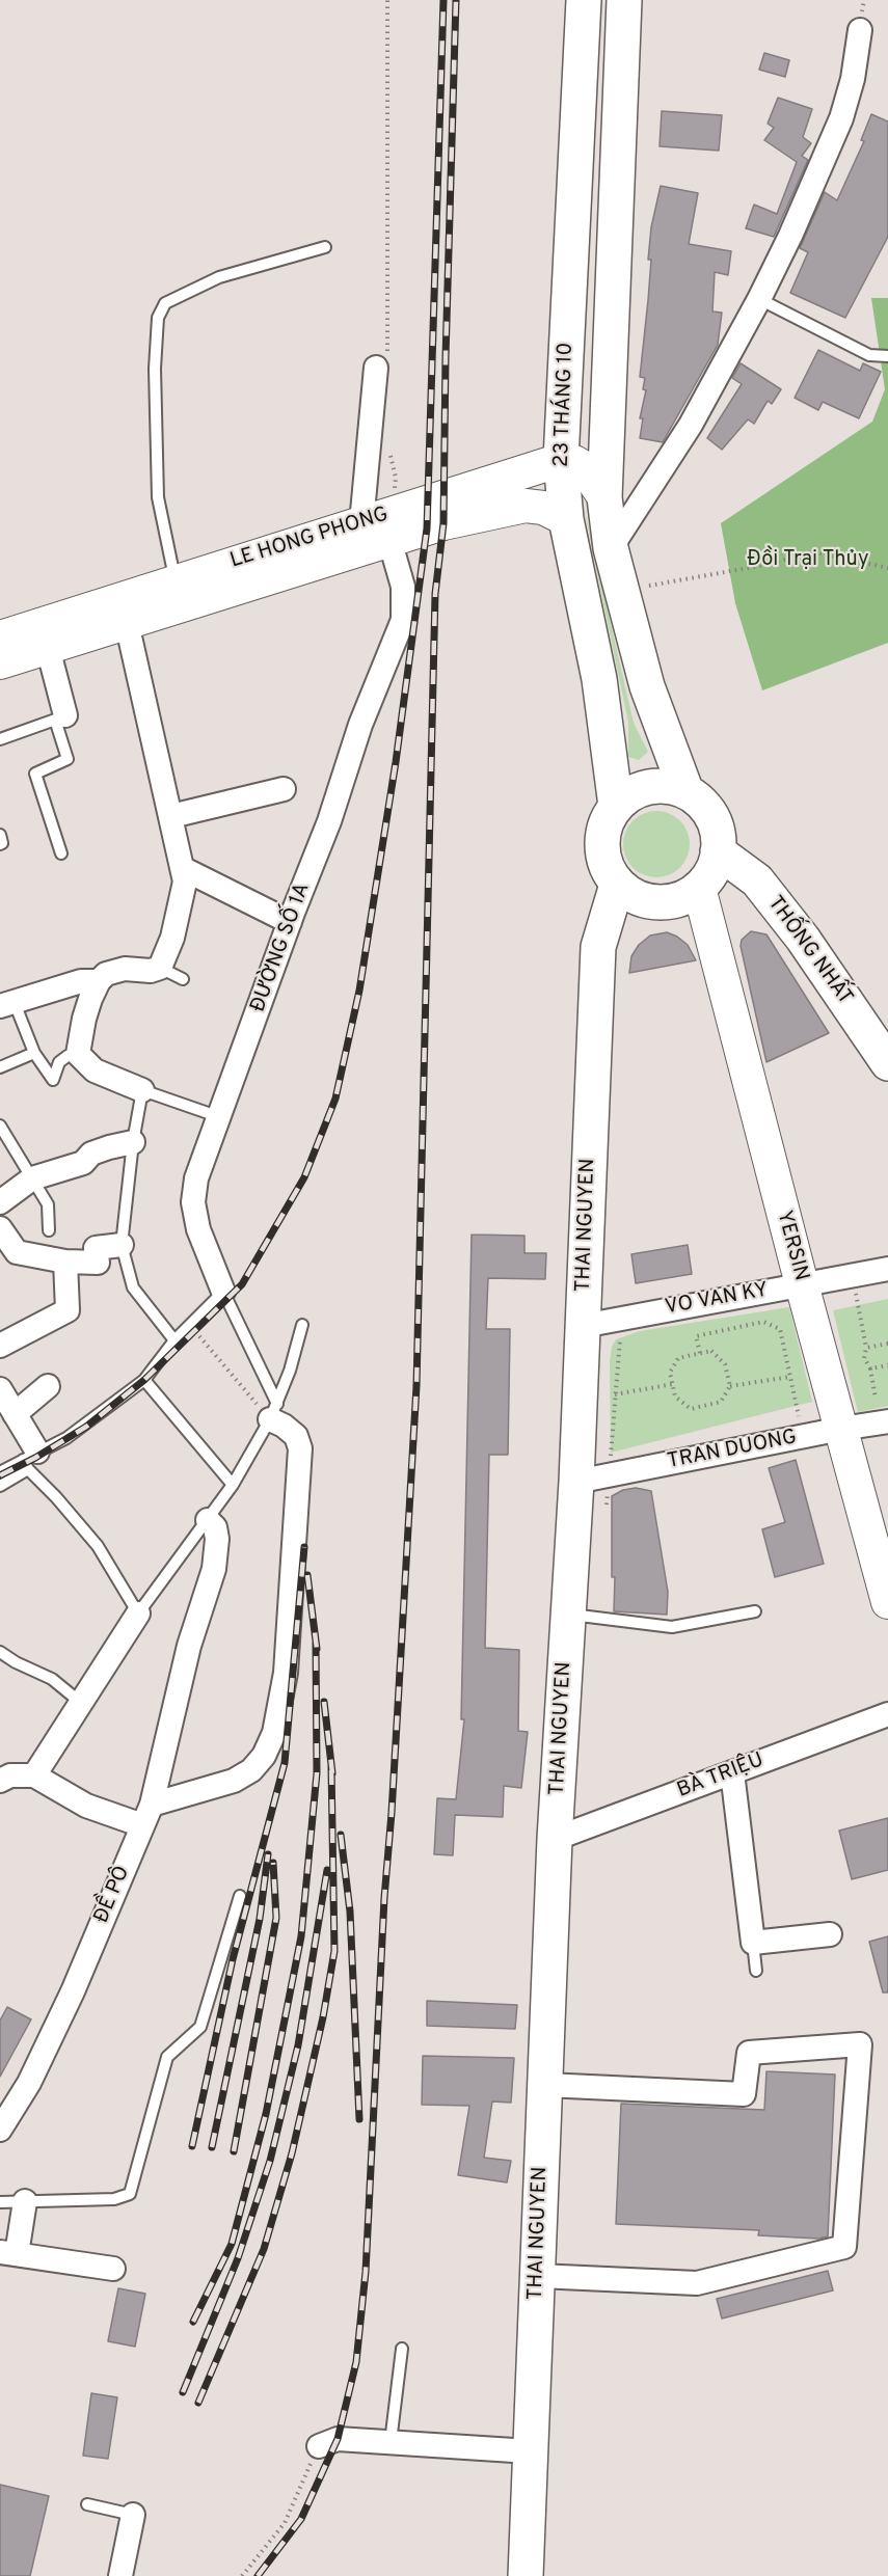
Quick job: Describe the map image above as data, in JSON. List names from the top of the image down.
{
  "streets": {
    "main road": [
      "23 THÁNG 10",
      "LE HONG PHONG",
      "THỐNG NHẤT",
      "THAI NGUYEN",
      "YERSIN"
    ],
    "street": [
      "ĐƯỜNG SỐ 1A",
      "VO VAN KY",
      "TRAN DUONG",
      "BÀ TRIỆU",
      "ĐỀ PÔ"
    ]
  },
  "crossings": [
    ["23 THÁNG 10", "LE HONG PHONG"],
    ["23 THÁNG 10", "THỐNG NHẤT"],
    ["23 THÁNG 10", "THAI NGUYEN"],
    ["23 THÁNG 10", "YERSIN"],
    ["LE HONG PHONG", "ĐƯỜNG SỐ 1A"],
    ["THỐNG NHẤT", "THAI NGUYEN"],
    ["THỐNG NHẤT", "YERSIN"],
    ["THAI NGUYEN", "YERSIN"],
    ["THAI NGUYEN", "VO VAN KY"],
    ["THAI NGUYEN", "TRAN DUONG"],
    ["THAI NGUYEN", "BÀ TRIỆU"],
    ["YERSIN", "VO VAN KY"],
    ["YERSIN", "TRAN DUONG"]
  ],
  "parks": ["Đồi Trại Thủy"]
}
